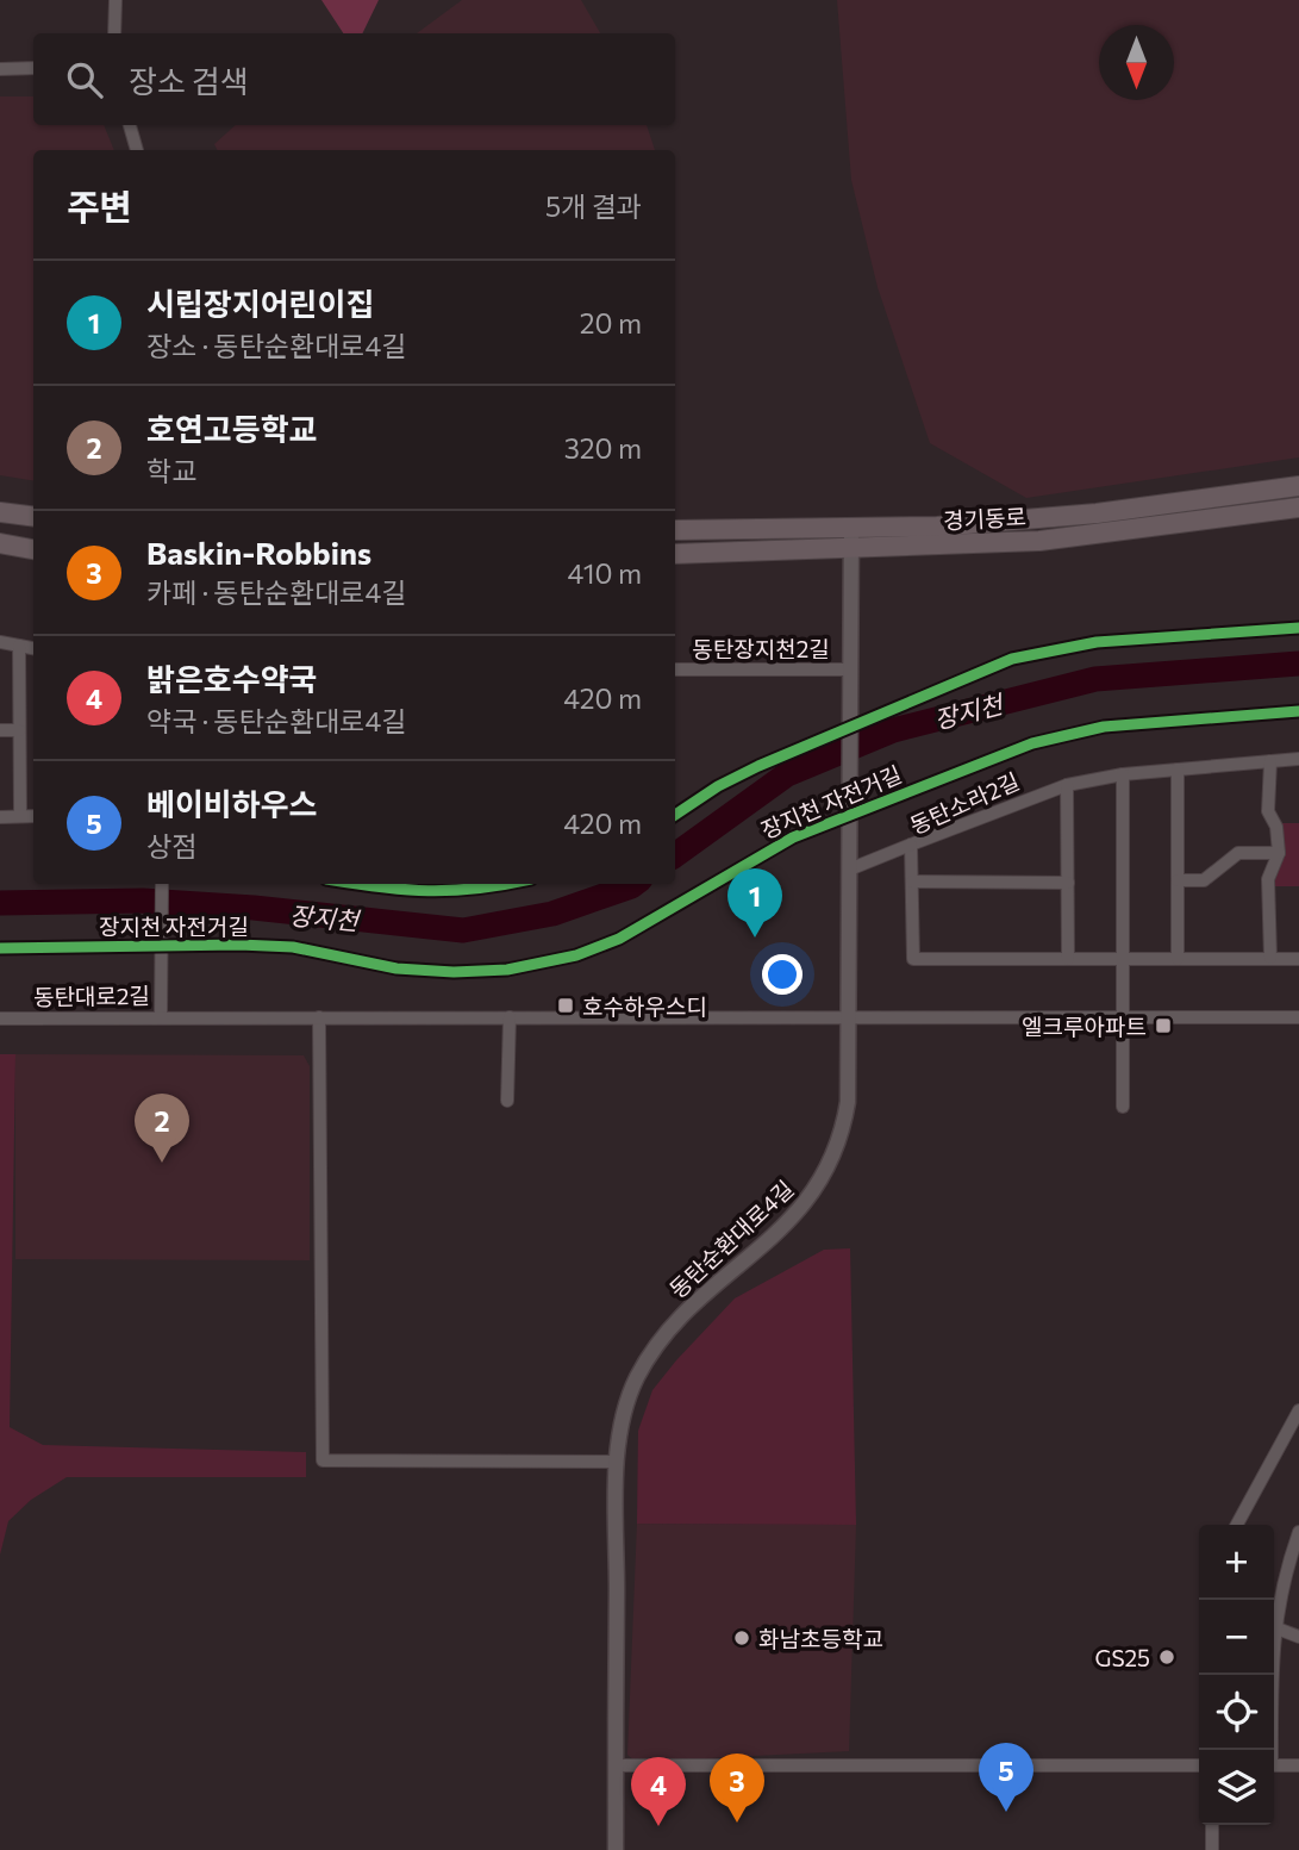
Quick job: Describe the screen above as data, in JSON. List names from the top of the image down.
{
  "streets": {
    "main road": ["경기동로"],
    "street": [
      "동탄장지천2길",
      "동탄소라2길",
      "동탄대로2길",
      "동탄순환대로4길"
    ],
    "cycle path": ["장지천 자전거길"]
  },
  "crossings": [
    ["경기동로", "동탄순환대로4길"],
    ["동탄장지천2길", "동탄순환대로4길"]
  ],
  "water": ["장지천"],
  "places": {
    "transit": ["호수하우스디", "엘크루아파트"],
    "other": ["화남초등학교", "GS25"]
  },
  "north": "bottom",
  "page": {
    "search": "장소 검색",
    "heading": ["주변", "5개 결과"],
    "list": [
      {
        "mark": "1",
        "name": "시립장지어린이집",
        "note": "장소 · 동탄순환대로4길",
        "value": "20 m"
      },
      {
        "mark": "2",
        "name": "호연고등학교",
        "note": "학교",
        "value": "320 m"
      },
      {
        "mark": "3",
        "name": "Baskin-Robbins",
        "note": "카페 · 동탄순환대로4길",
        "value": "410 m"
      },
      {
        "mark": "4",
        "name": "밝은호수약국",
        "note": "약국 · 동탄순환대로4길",
        "value": "420 m"
      },
      {
        "mark": "5",
        "name": "베이비하우스",
        "note": "상점",
        "value": "420 m"
      }
    ],
    "pins": [
      "1",
      "2",
      "5",
      "3",
      "4"
    ],
    "map_buttons": ["+", "−"]
  }
}
